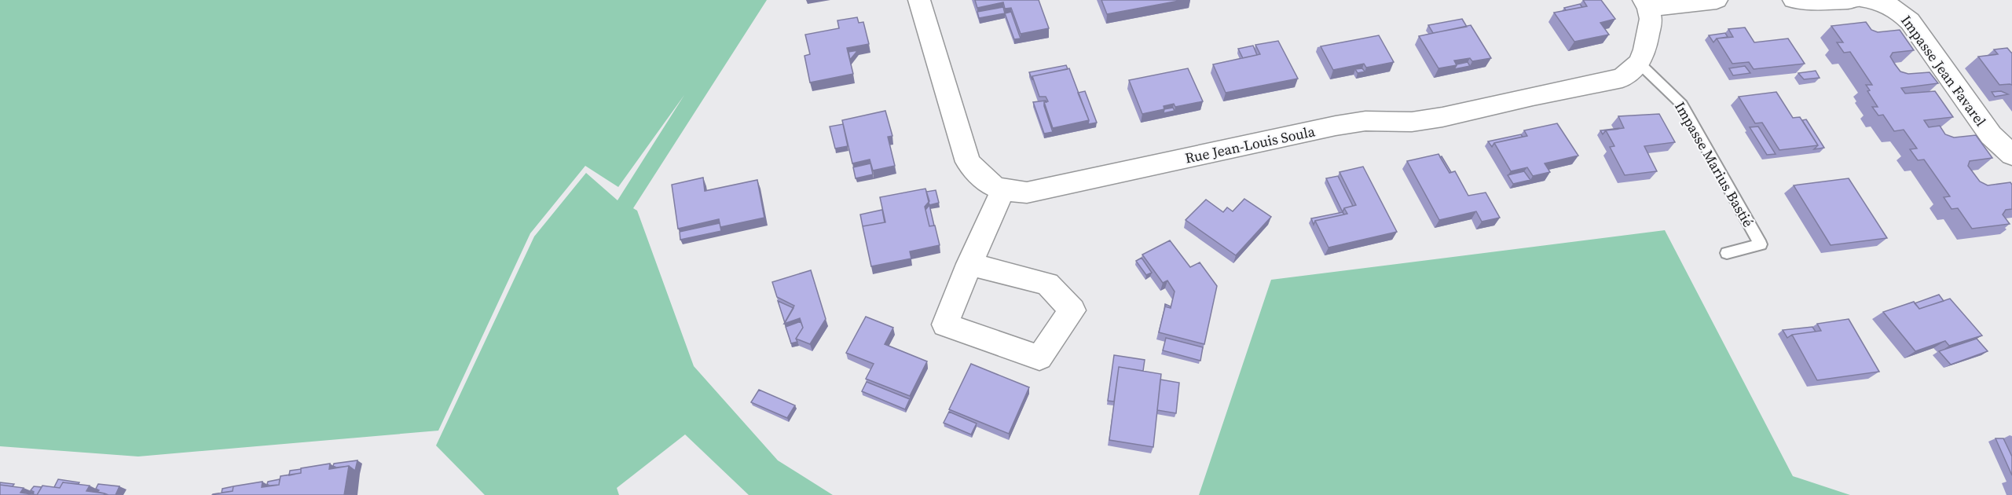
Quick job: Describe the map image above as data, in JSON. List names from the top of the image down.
{
  "streets": {
    "street": ["Impasse Jean Favarel", "Rue Jean-Louis Soula"],
    "lane": ["Impasse Marius Bastié"]
  },
  "crossings": [
    ["Rue Jean-Louis Soula", "Impasse Marius Bastié"]
  ]
}
